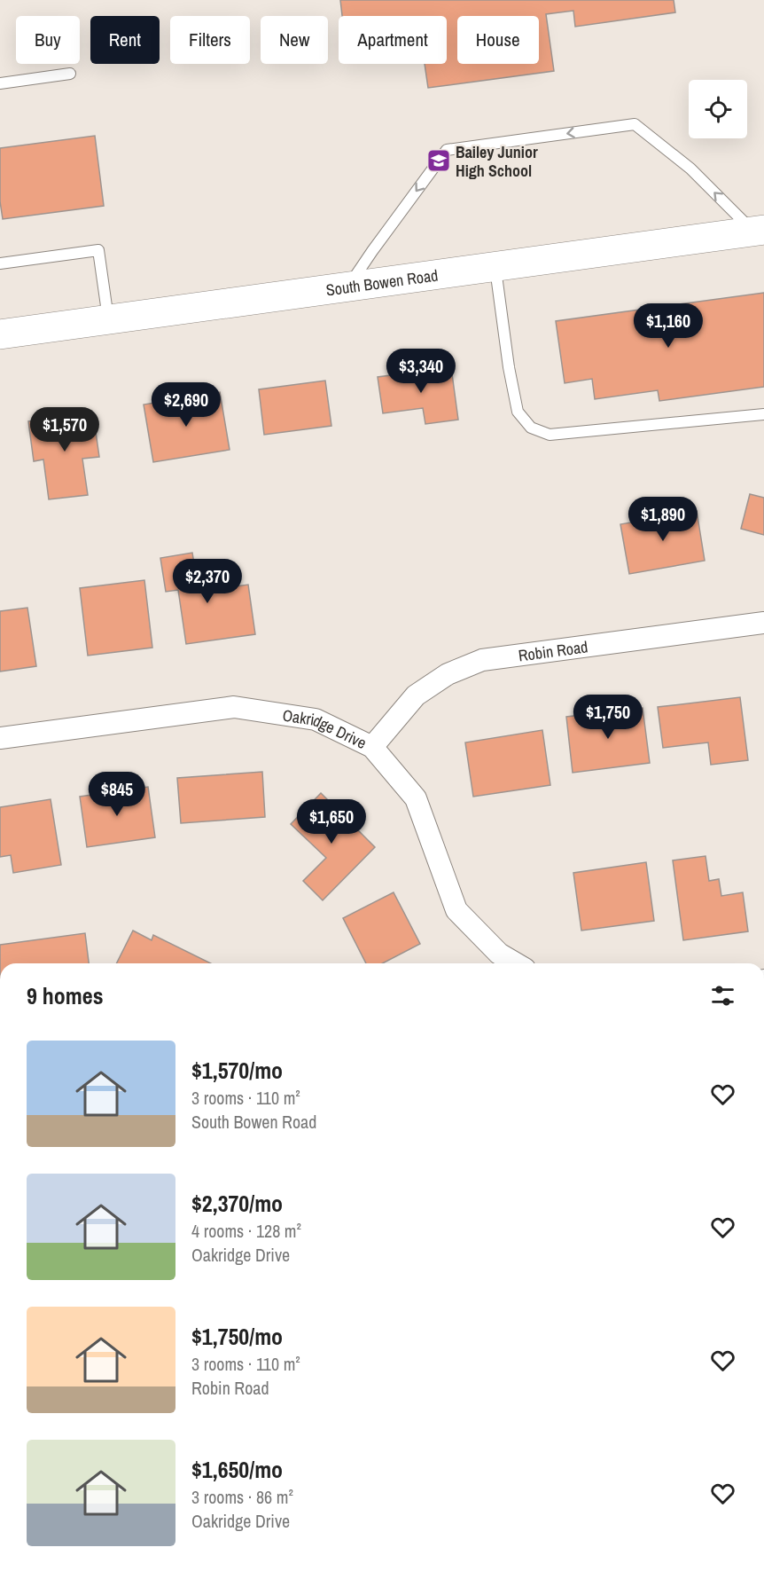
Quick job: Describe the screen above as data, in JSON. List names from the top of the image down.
{
  "streets": {
    "main road": ["South Bowen Road"],
    "street": ["Robin Road", "Oakridge Drive"]
  },
  "crossings": [
    ["Robin Road", "Oakridge Drive"]
  ],
  "places": {
    "school or university": ["Bailey Junior High School"]
  },
  "page": {
    "chip": [
      "Buy",
      "Rent",
      "Filters",
      "New",
      "Apartment",
      "House"
    ],
    "price": [
      "$1,160",
      "$3,340",
      "$2,690",
      "$1,570",
      "$1,890",
      "$2,370",
      "$1,750",
      "$845",
      "$1,650"
    ],
    "heading": "9 homes",
    "list": [
      {
        "name": "$1,570/mo",
        "note": "3 rooms · 110 m² · South Bowen Road"
      },
      {
        "name": "$2,370/mo",
        "note": "4 rooms · 128 m² · Oakridge Drive"
      },
      {
        "name": "$1,750/mo",
        "note": "3 rooms · 110 m² · Robin Road"
      },
      {
        "name": "$1,650/mo",
        "note": "3 rooms · 86 m² · Oakridge Drive"
      }
    ]
  }
}
